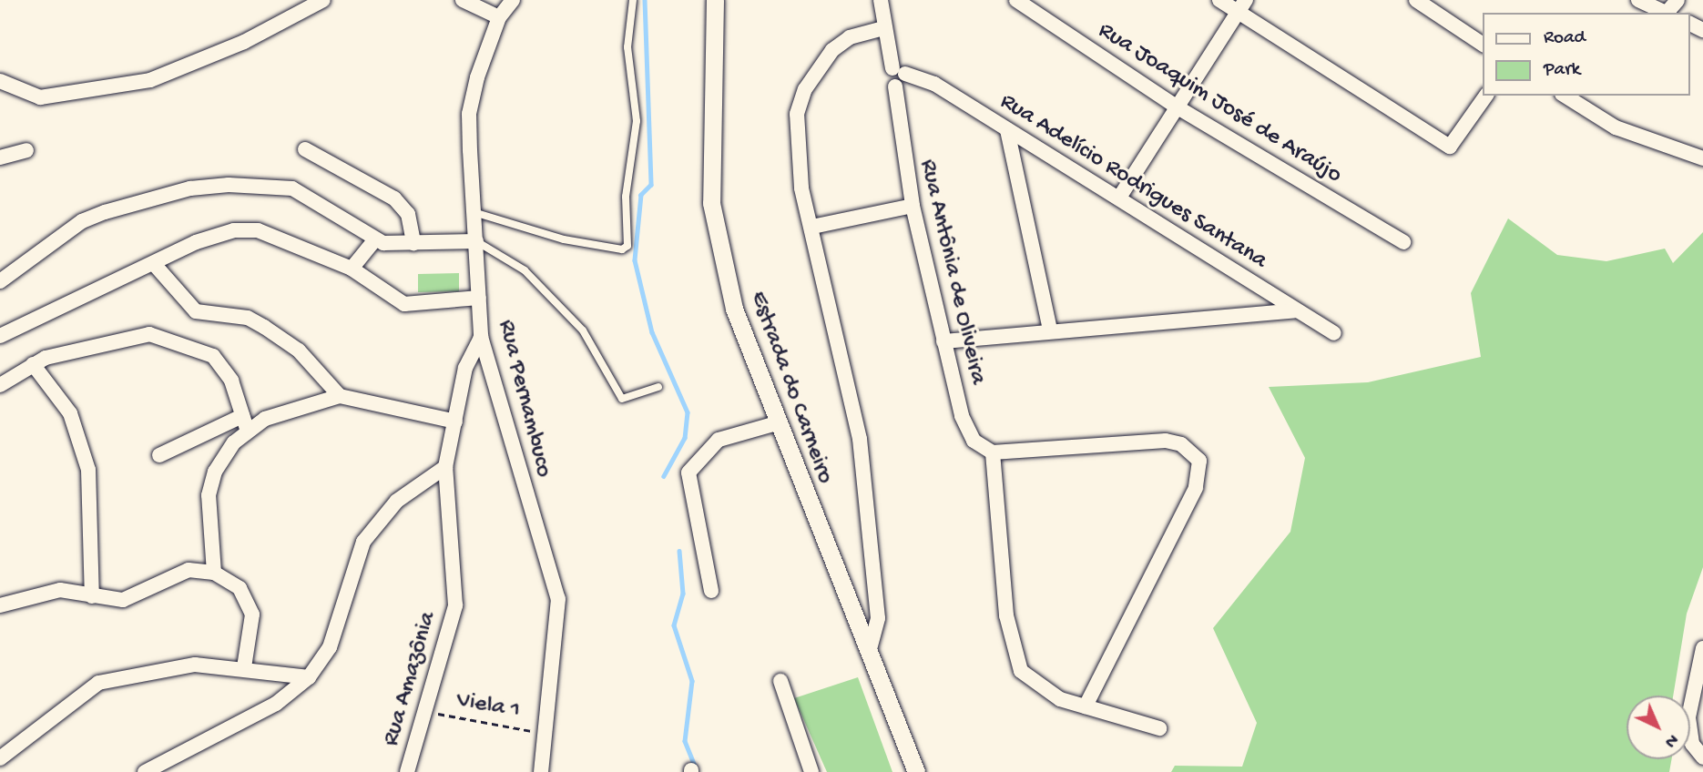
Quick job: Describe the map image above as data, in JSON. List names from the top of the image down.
{
  "streets": {
    "street": [
      "Rua Joaquim José de Araújo",
      "Rua Adelício Rodrigues Santana",
      "Rua Antônia de Oliveira",
      "Estrada do Carneiro",
      "Rua Pernambuco",
      "Rua Amazônia"
    ],
    "path": ["Viela 1"]
  },
  "crossings": [
    ["Rua Adelício Rodrigues Santana", "Rua Antônia de Oliveira"],
    ["Rua Pernambuco", "Rua Amazônia"],
    ["Rua Pernambuco", "Viela 1"],
    ["Rua Amazônia", "Viela 1"]
  ],
  "legend": ["Road", "Park"],
  "north": "bottom right"
}
